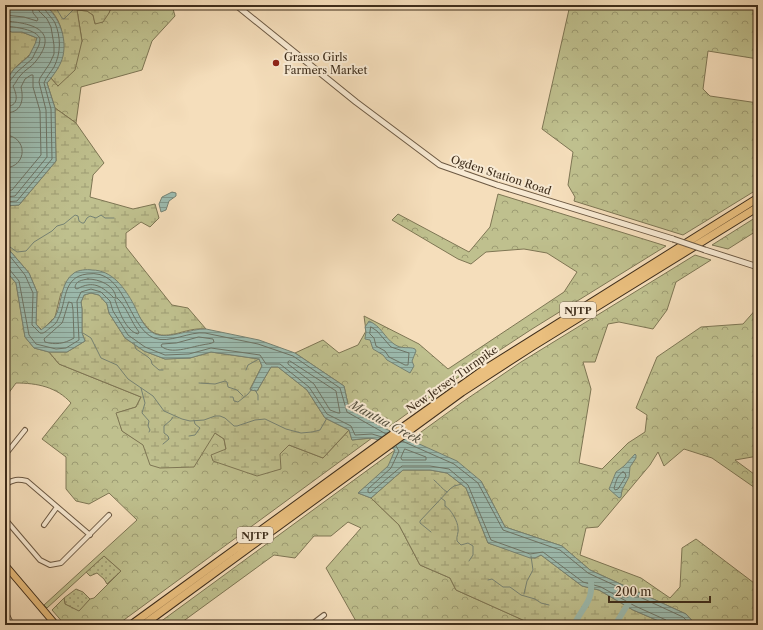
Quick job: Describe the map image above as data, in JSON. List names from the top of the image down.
{
  "streets": {
    "highway": ["NJTP", "New Jersey Turnpike"],
    "street": ["Ogden Station Road"]
  },
  "water": ["Mantua Creek"],
  "places": ["Grasso Girls Farmers Market"],
  "scale_bar": "200 m"
}
